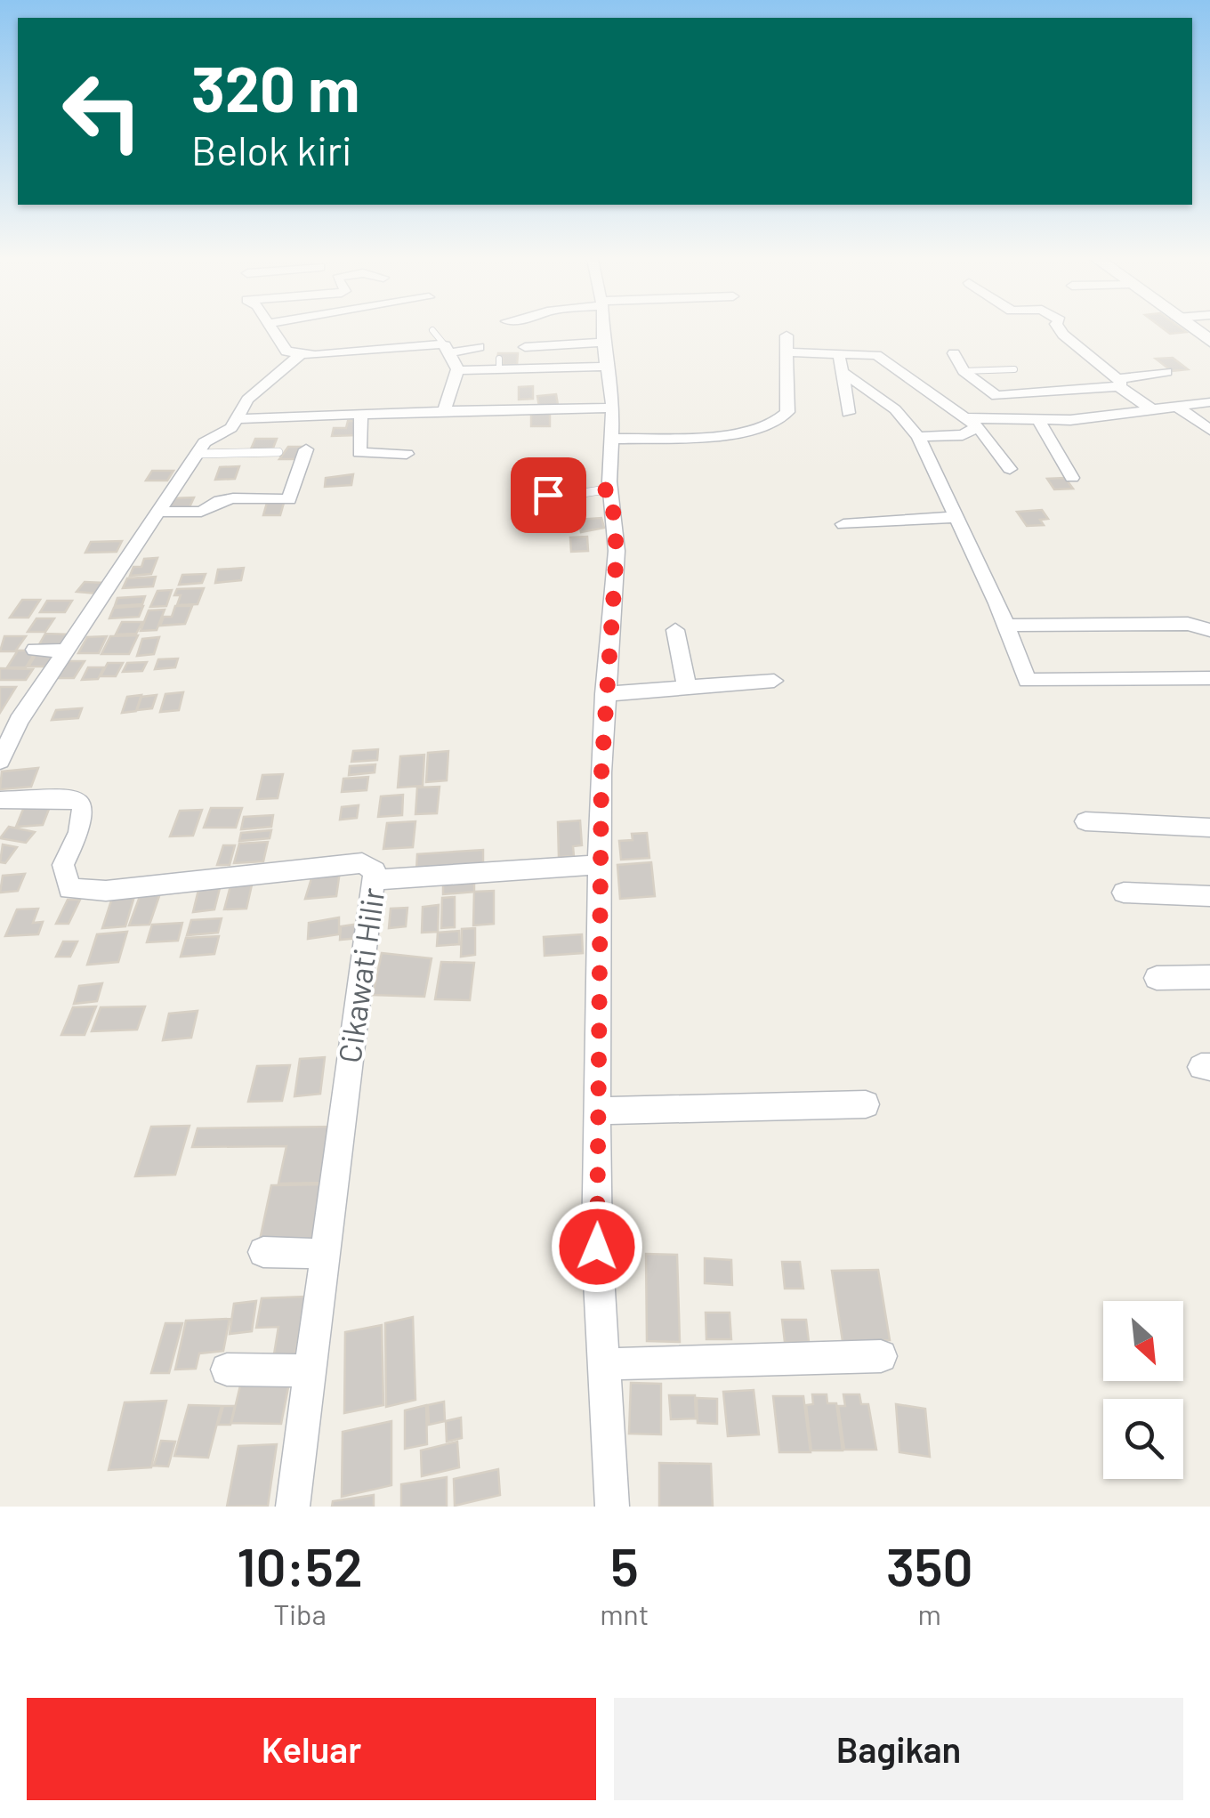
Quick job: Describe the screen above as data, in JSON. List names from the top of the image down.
{
  "streets": {
    "street": ["Cikawati Hilir"]
  },
  "north": "bottom right",
  "page": {
    "turn": ["320 m", "Belok kiri"],
    "eta": [
      "10:52",
      "Tiba",
      "5",
      "mnt",
      "350",
      "m"
    ],
    "buttons": ["Keluar", "Bagikan"]
  }
}
